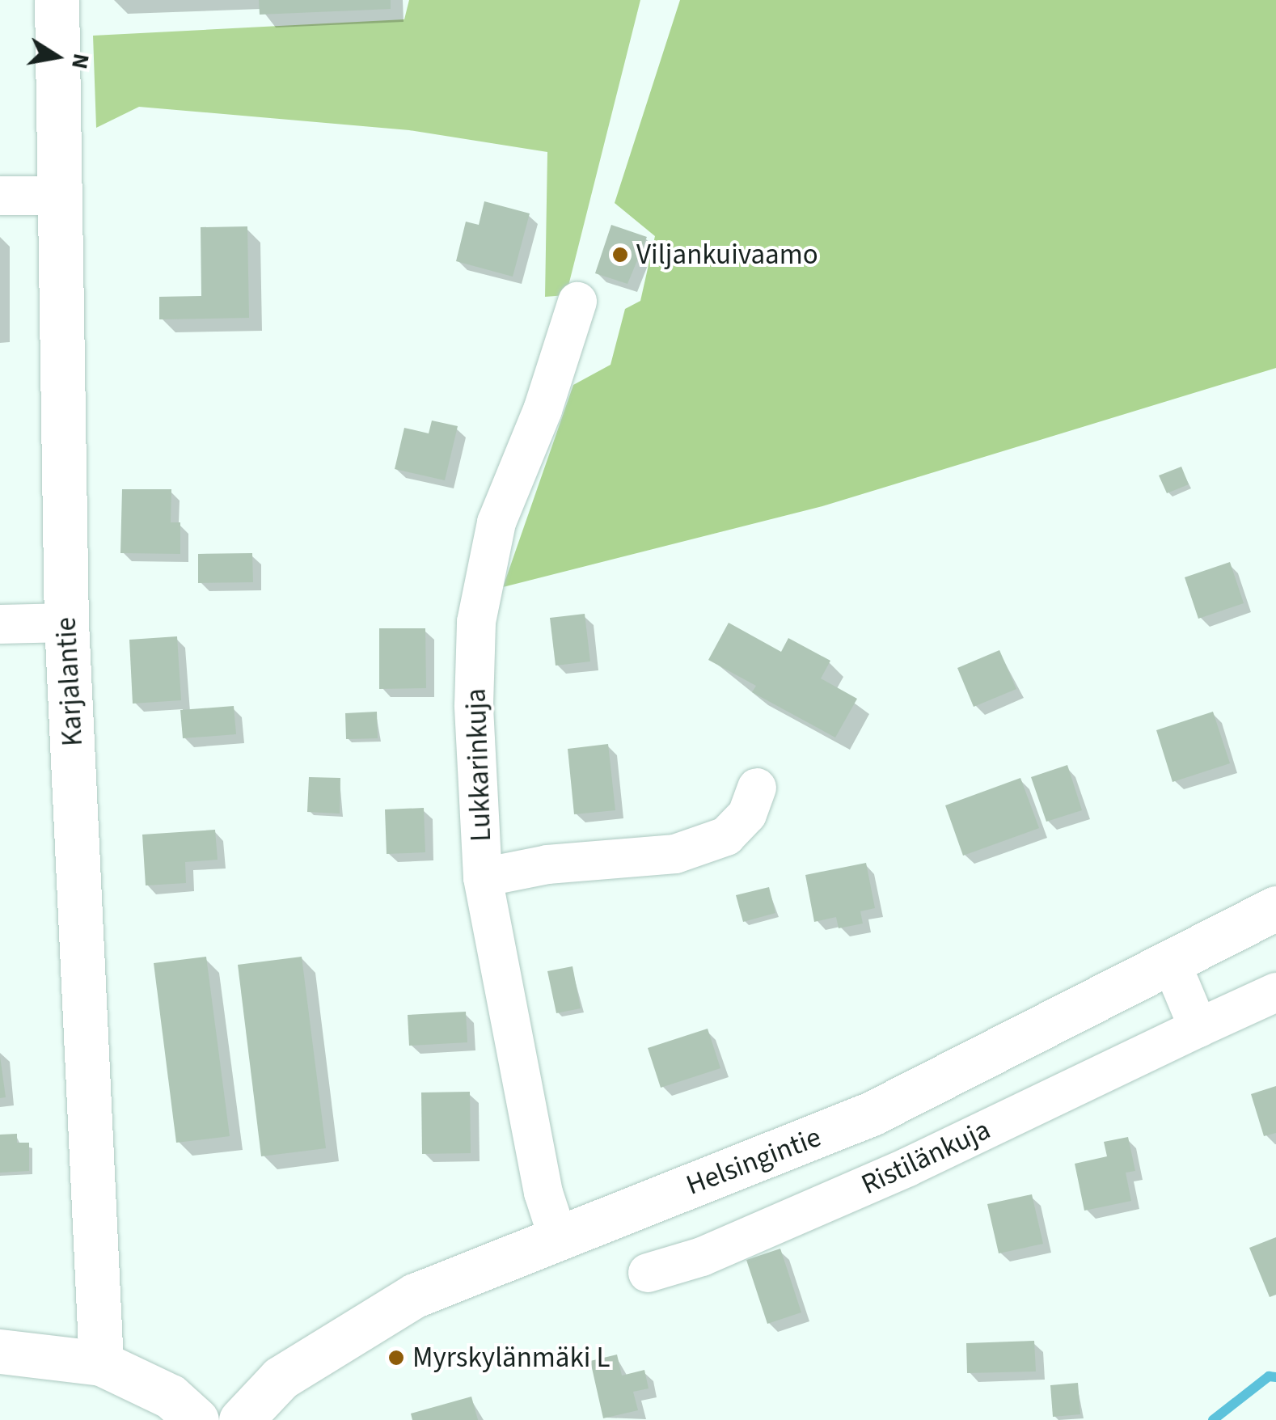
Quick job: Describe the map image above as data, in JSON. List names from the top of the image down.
{
  "streets": {
    "street": [
      "Karjalantie",
      "Lukkarinkuja",
      "Ristilänkuja",
      "Helsingintie"
    ]
  },
  "crossings": [
    ["Lukkarinkuja", "Helsingintie"]
  ],
  "places": ["Viljankuivaamo", "Myrskylänmäki L"],
  "north": "right"
}
